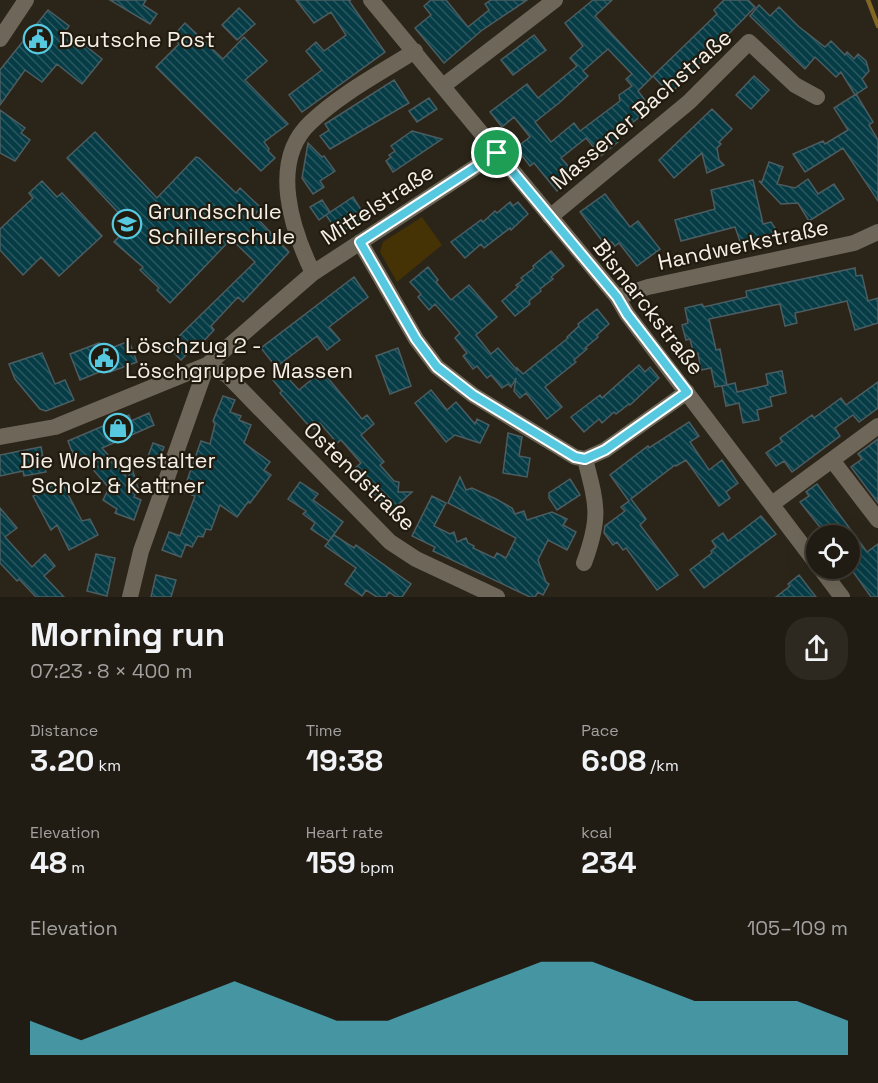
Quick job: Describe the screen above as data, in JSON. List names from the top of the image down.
{
  "streets": {
    "street": [
      "Massener Bachstraße",
      "Mittelstraße",
      "Handwerkstraße",
      "Bismarckstraße",
      "Ostendstraße"
    ]
  },
  "crossings": [
    ["Massener Bachstraße", "Bismarckstraße"],
    ["Mittelstraße", "Bismarckstraße"],
    ["Mittelstraße", "Ostendstraße"],
    ["Handwerkstraße", "Bismarckstraße"]
  ],
  "places": {
    "public building": ["Deutsche Post", "Löschzug 2 - Löschgruppe Massen"],
    "school or university": ["Grundschule Schillerschule"],
    "shop": ["Die Wohngestalter Scholz & Kattner"]
  },
  "page": {
    "heading": ["Morning run", "07:23 · 8 × 400 m"],
    "stats": [
      ["Distance", "3.20 km"],
      ["Time", "19:38"],
      ["Pace", "6:08 /km"],
      ["Elevation", "48 m"],
      ["Heart rate", "159 bpm"],
      ["kcal", "234"]
    ],
    "chart": ["Elevation", "105–109 m"]
  }
}
